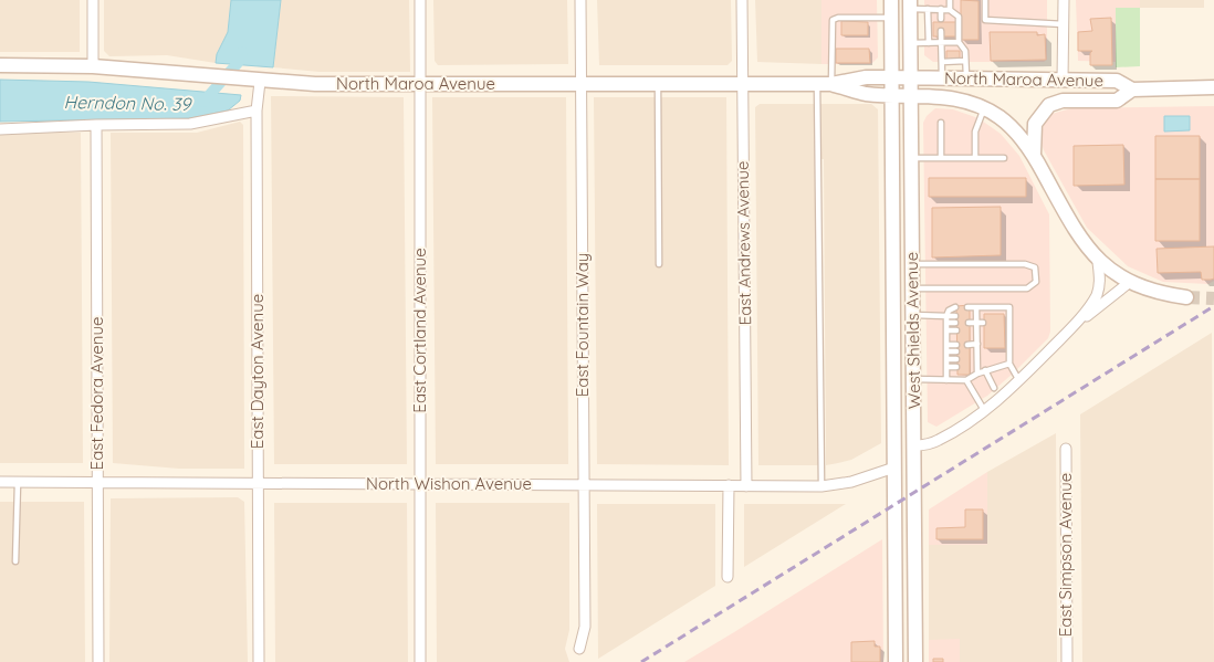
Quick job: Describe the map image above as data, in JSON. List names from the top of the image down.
{
  "streets": {
    "main road": ["North Maroa Avenue", "West Shields Avenue"],
    "street": [
      "East Andrews Avenue",
      "East Fountain Way",
      "East Cortland Avenue",
      "East Dayton Avenue",
      "East Fedora Avenue",
      "North Wishon Avenue",
      "East Simpson Avenue"
    ]
  },
  "crossings": [
    ["North Maroa Avenue", "East Andrews Avenue"],
    ["North Maroa Avenue", "East Fountain Way"],
    ["North Maroa Avenue", "East Cortland Avenue"],
    ["North Maroa Avenue", "West Shields Avenue"],
    ["North Maroa Avenue", "East Dayton Avenue"],
    ["East Andrews Avenue", "North Wishon Avenue"],
    ["East Fountain Way", "North Wishon Avenue"],
    ["East Cortland Avenue", "North Wishon Avenue"],
    ["West Shields Avenue", "North Wishon Avenue"],
    ["East Dayton Avenue", "North Wishon Avenue"],
    ["East Fedora Avenue", "North Wishon Avenue"]
  ],
  "water": ["Herndon No. 39"]
}
